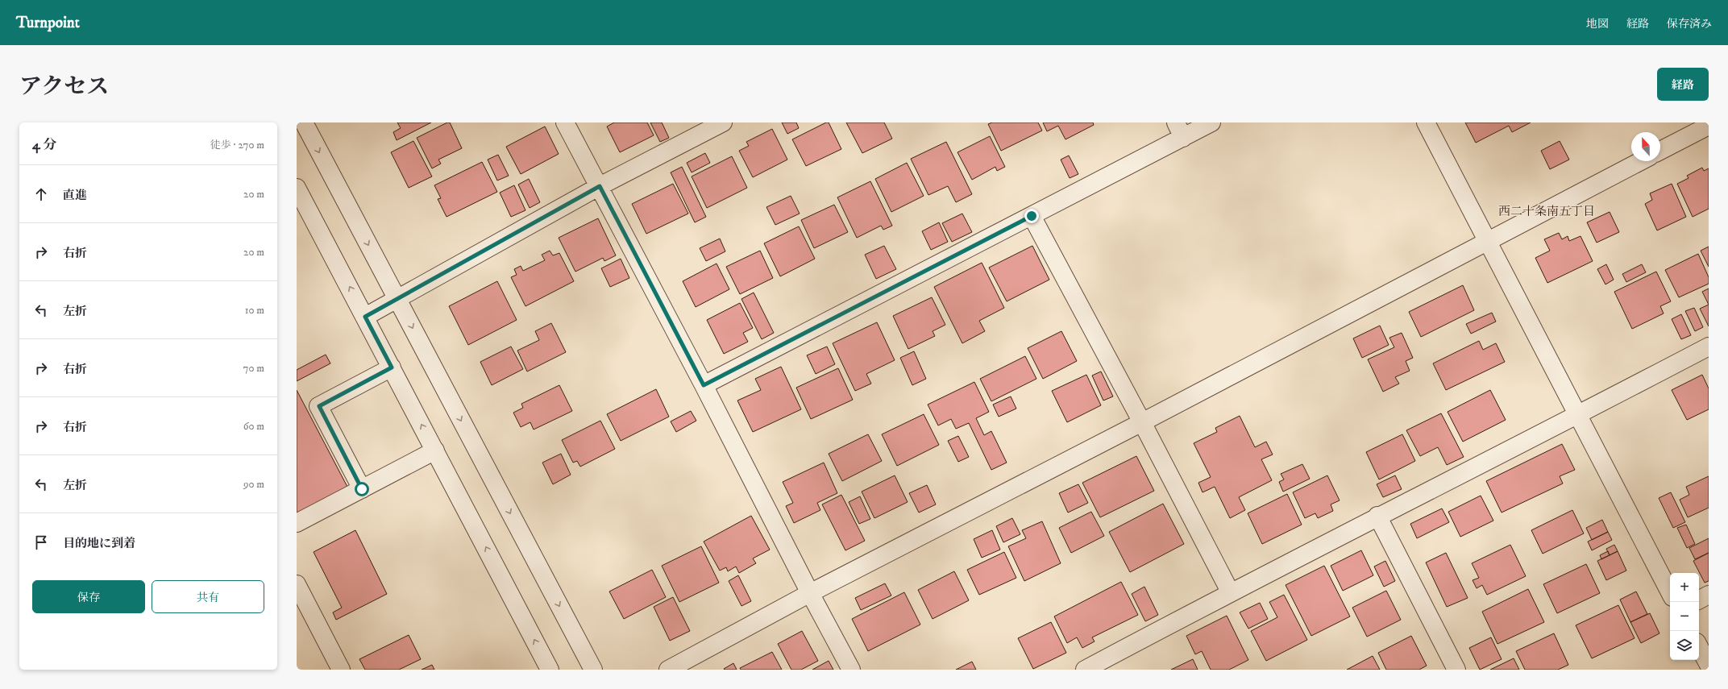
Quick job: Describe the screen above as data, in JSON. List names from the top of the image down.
{
  "districts": ["西二十条南五丁目"],
  "north": "top",
  "page": {
    "header": "Turnpoint",
    "nav": ["地図", "経路", "保存済み"],
    "title": "アクセス",
    "buttons": [
      "経路",
      ["保存", "共有"]
    ],
    "heading": ["4 分", "徒歩 · 270 m"],
    "list": [
      ["直進", "20 m"],
      ["右折", "20 m"],
      ["左折", "10 m"],
      ["右折", "70 m"],
      ["右折", "60 m"],
      ["左折", "90 m"],
      "目的地に到着"
    ],
    "map_buttons": ["+", "−"]
  }
}
